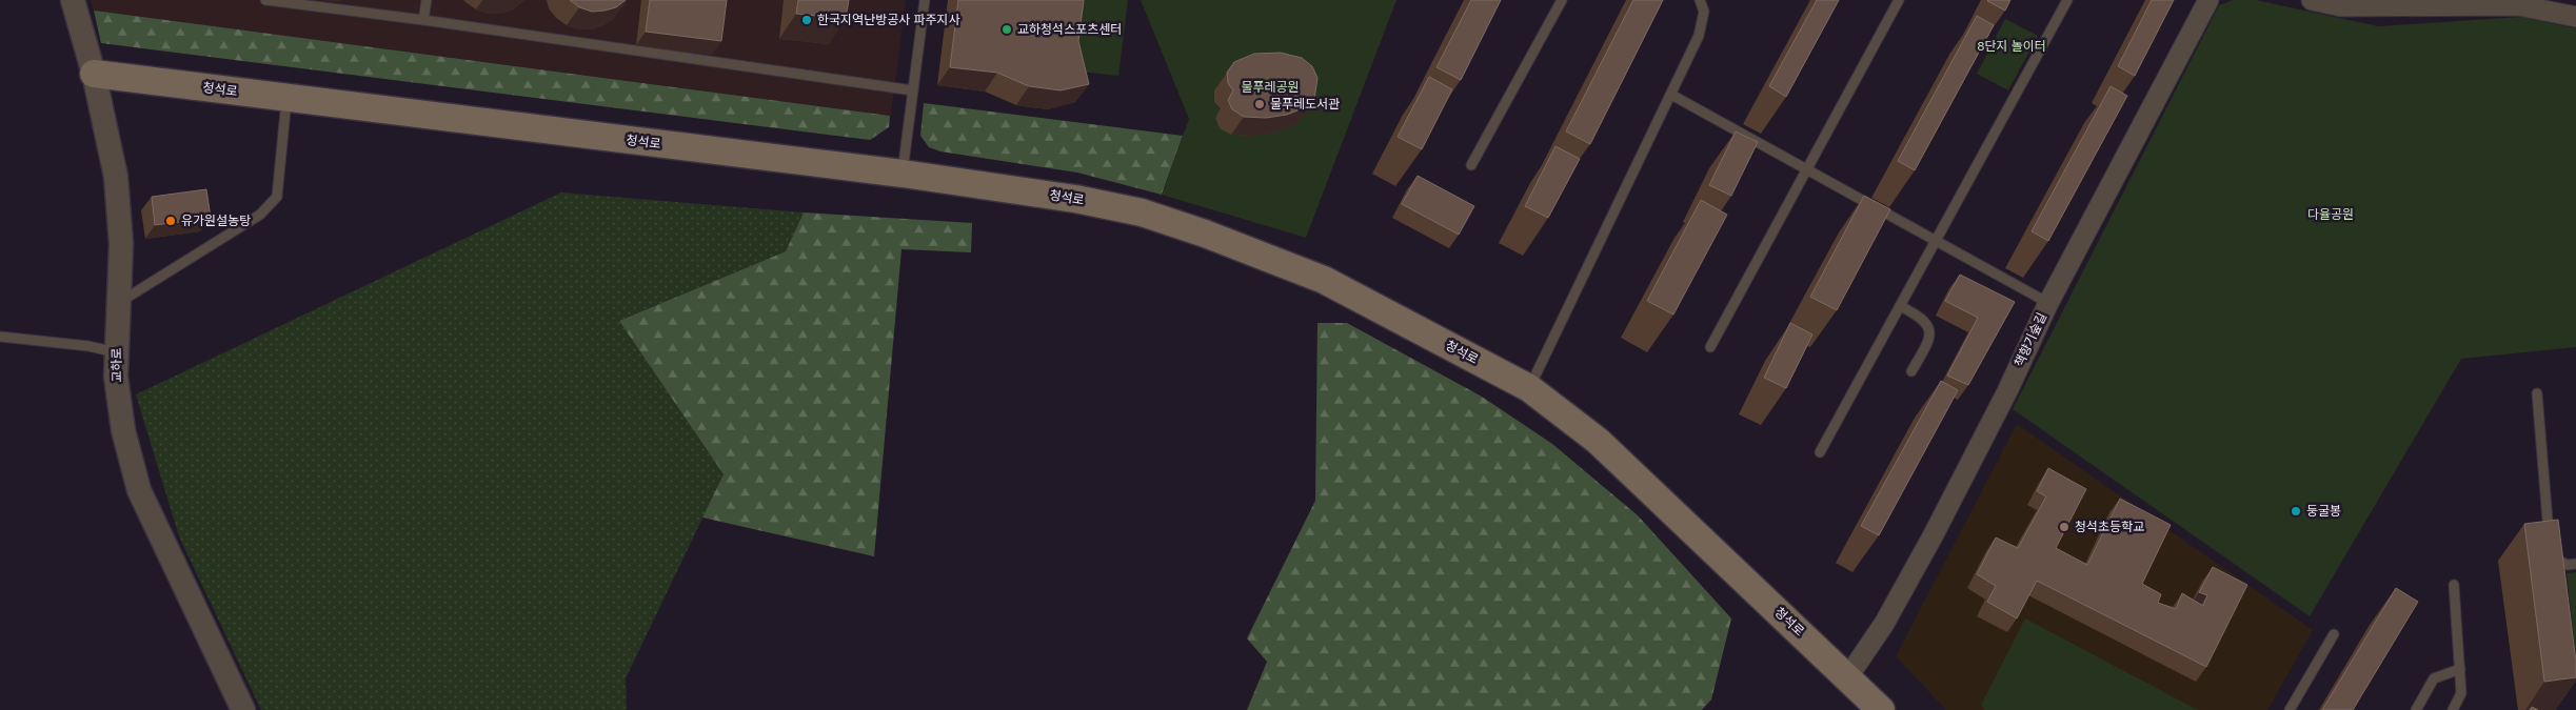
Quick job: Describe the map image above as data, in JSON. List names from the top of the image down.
{
  "streets": {
    "main road": ["청석로"],
    "street": ["책향기숲길", "교하로"]
  },
  "crossings": [
    ["청석로", "책향기숲길"],
    ["청석로", "교하로"]
  ],
  "parks": ["8단지 놀이터", "물푸레공원", "다율공원"],
  "places": [
    "한국지역난방공사 파주지사",
    "교하청석스포츠센터",
    "물푸레도서관",
    "유가원설농탕",
    "둥굴봉",
    "청석초등학교"
  ]
}
